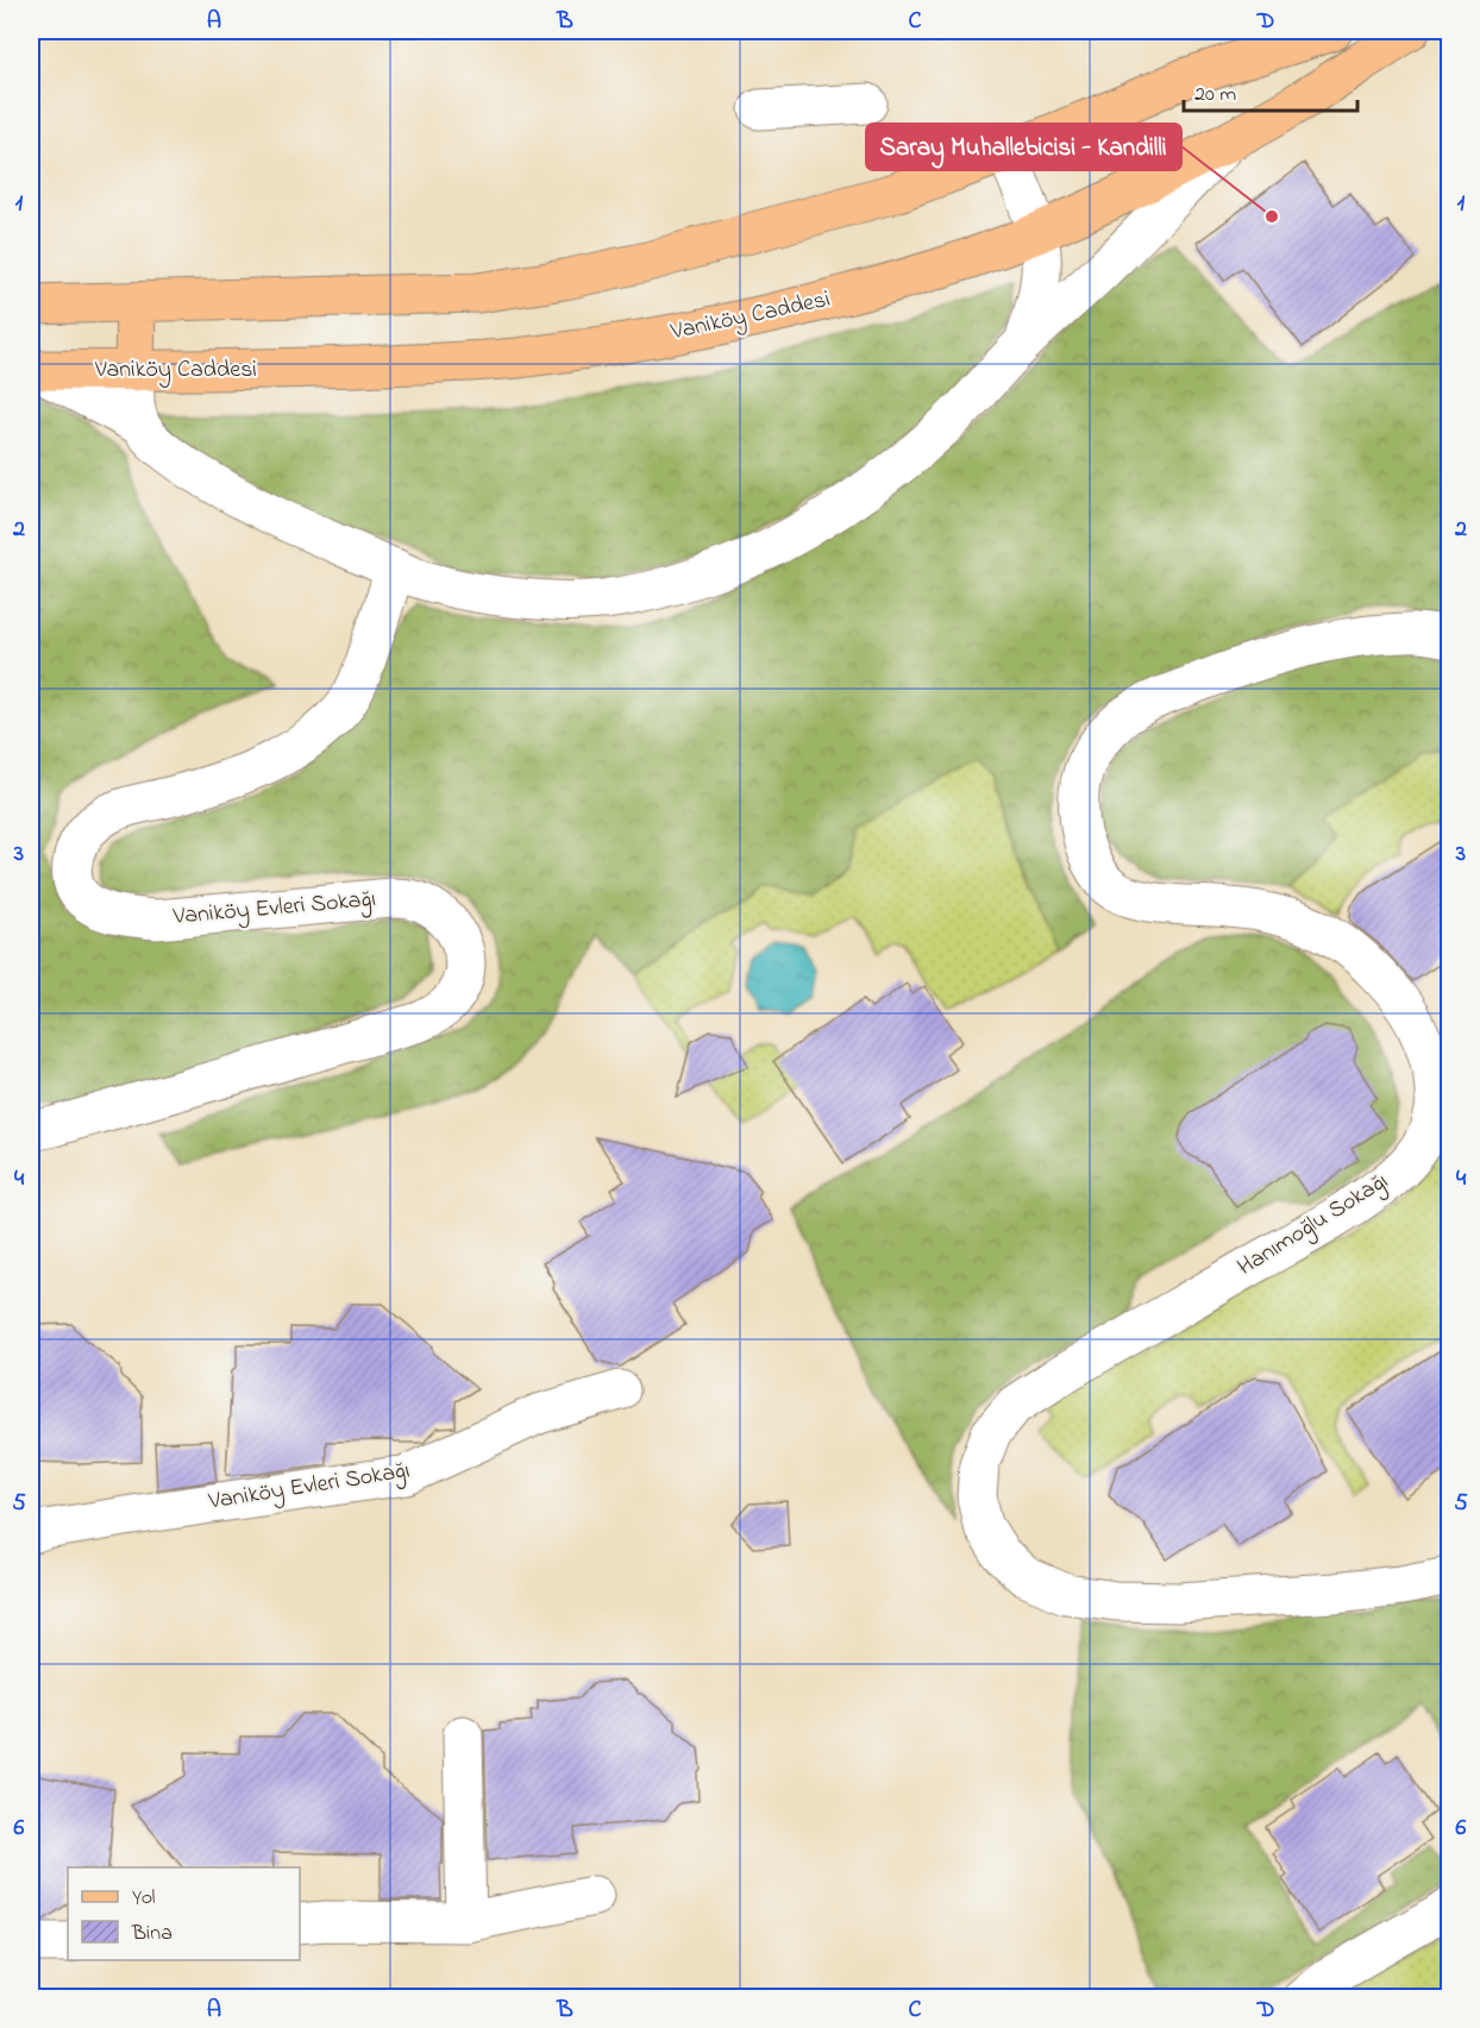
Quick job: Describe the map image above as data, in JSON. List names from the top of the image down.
{
  "streets": {
    "main road": ["Vaniköy Caddesi"],
    "street": ["Vaniköy Evleri Sokağı", "Hanımoğlu Sokağı"]
  },
  "places": ["Saray Muhallebicisi - Kandilli"],
  "legend": ["Yol", "Bina"],
  "scale_bar": "20 m",
  "grid": {
    "columns": [
      "A",
      "B",
      "C",
      "D"
    ],
    "rows": [
      "1",
      "2",
      "3",
      "4",
      "5",
      "6"
    ]
  }
}
